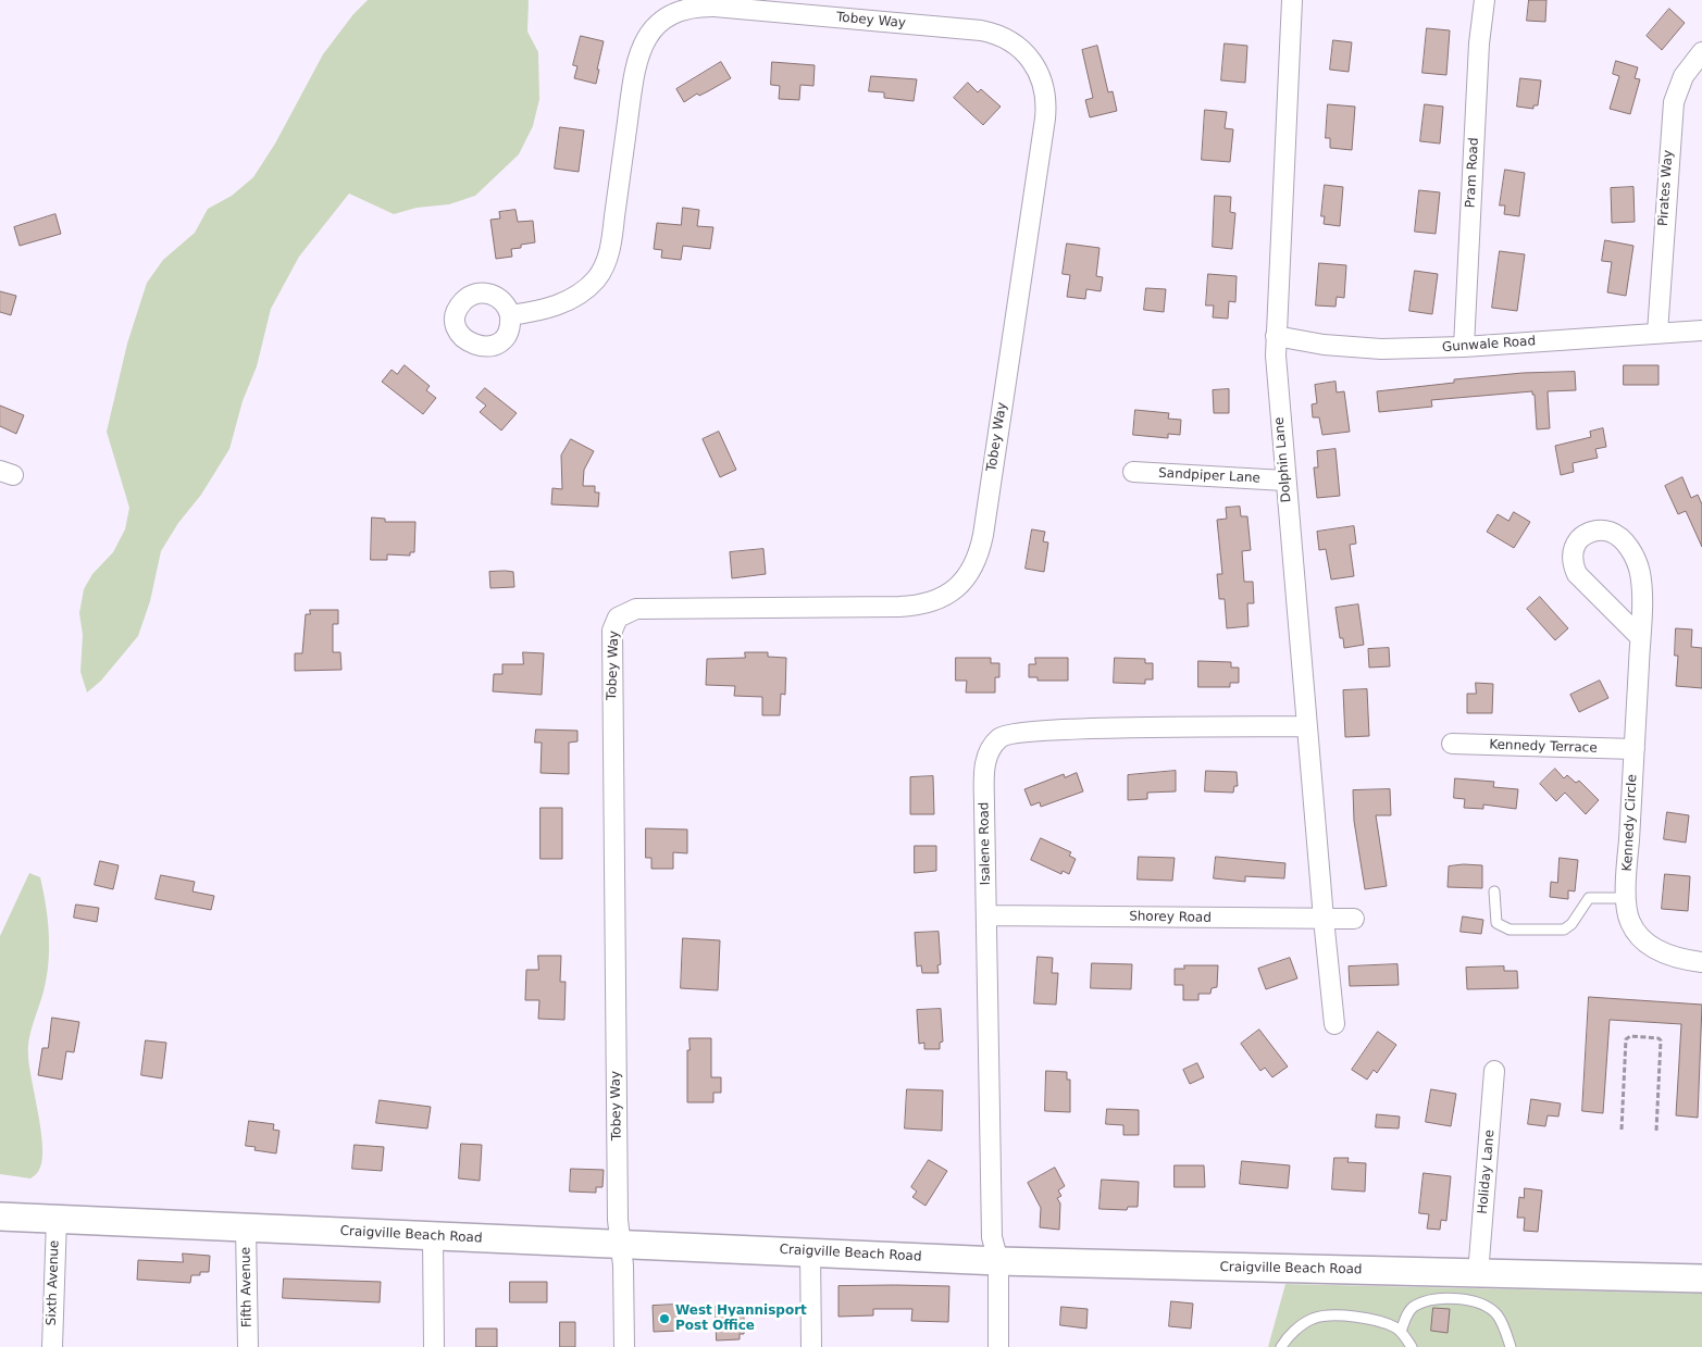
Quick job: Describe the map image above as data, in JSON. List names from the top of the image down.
{
  "streets": {
    "main road": ["Craigville Beach Road"],
    "street": [
      "Tobey Way",
      "Pram Road",
      "Pirates Way",
      "Gunwale Road",
      "Dolphin Lane",
      "Sandpiper Lane",
      "Kennedy Terrace",
      "Kennedy Circle",
      "Isalene Road",
      "Shorey Road",
      "Holiday Lane",
      "Sixth Avenue",
      "Fifth Avenue"
    ]
  },
  "crossings": [
    ["Tobey Way", "Craigville Beach Road"],
    ["Pram Road", "Gunwale Road"],
    ["Pirates Way", "Gunwale Road"],
    ["Gunwale Road", "Dolphin Lane"],
    ["Dolphin Lane", "Sandpiper Lane"],
    ["Dolphin Lane", "Isalene Road"],
    ["Dolphin Lane", "Shorey Road"],
    ["Kennedy Terrace", "Kennedy Circle"],
    ["Isalene Road", "Shorey Road"],
    ["Isalene Road", "Craigville Beach Road"],
    ["Holiday Lane", "Craigville Beach Road"],
    ["Craigville Beach Road", "Sixth Avenue"],
    ["Craigville Beach Road", "Fifth Avenue"]
  ],
  "places": ["West Hyannisport Post Office"]
}
